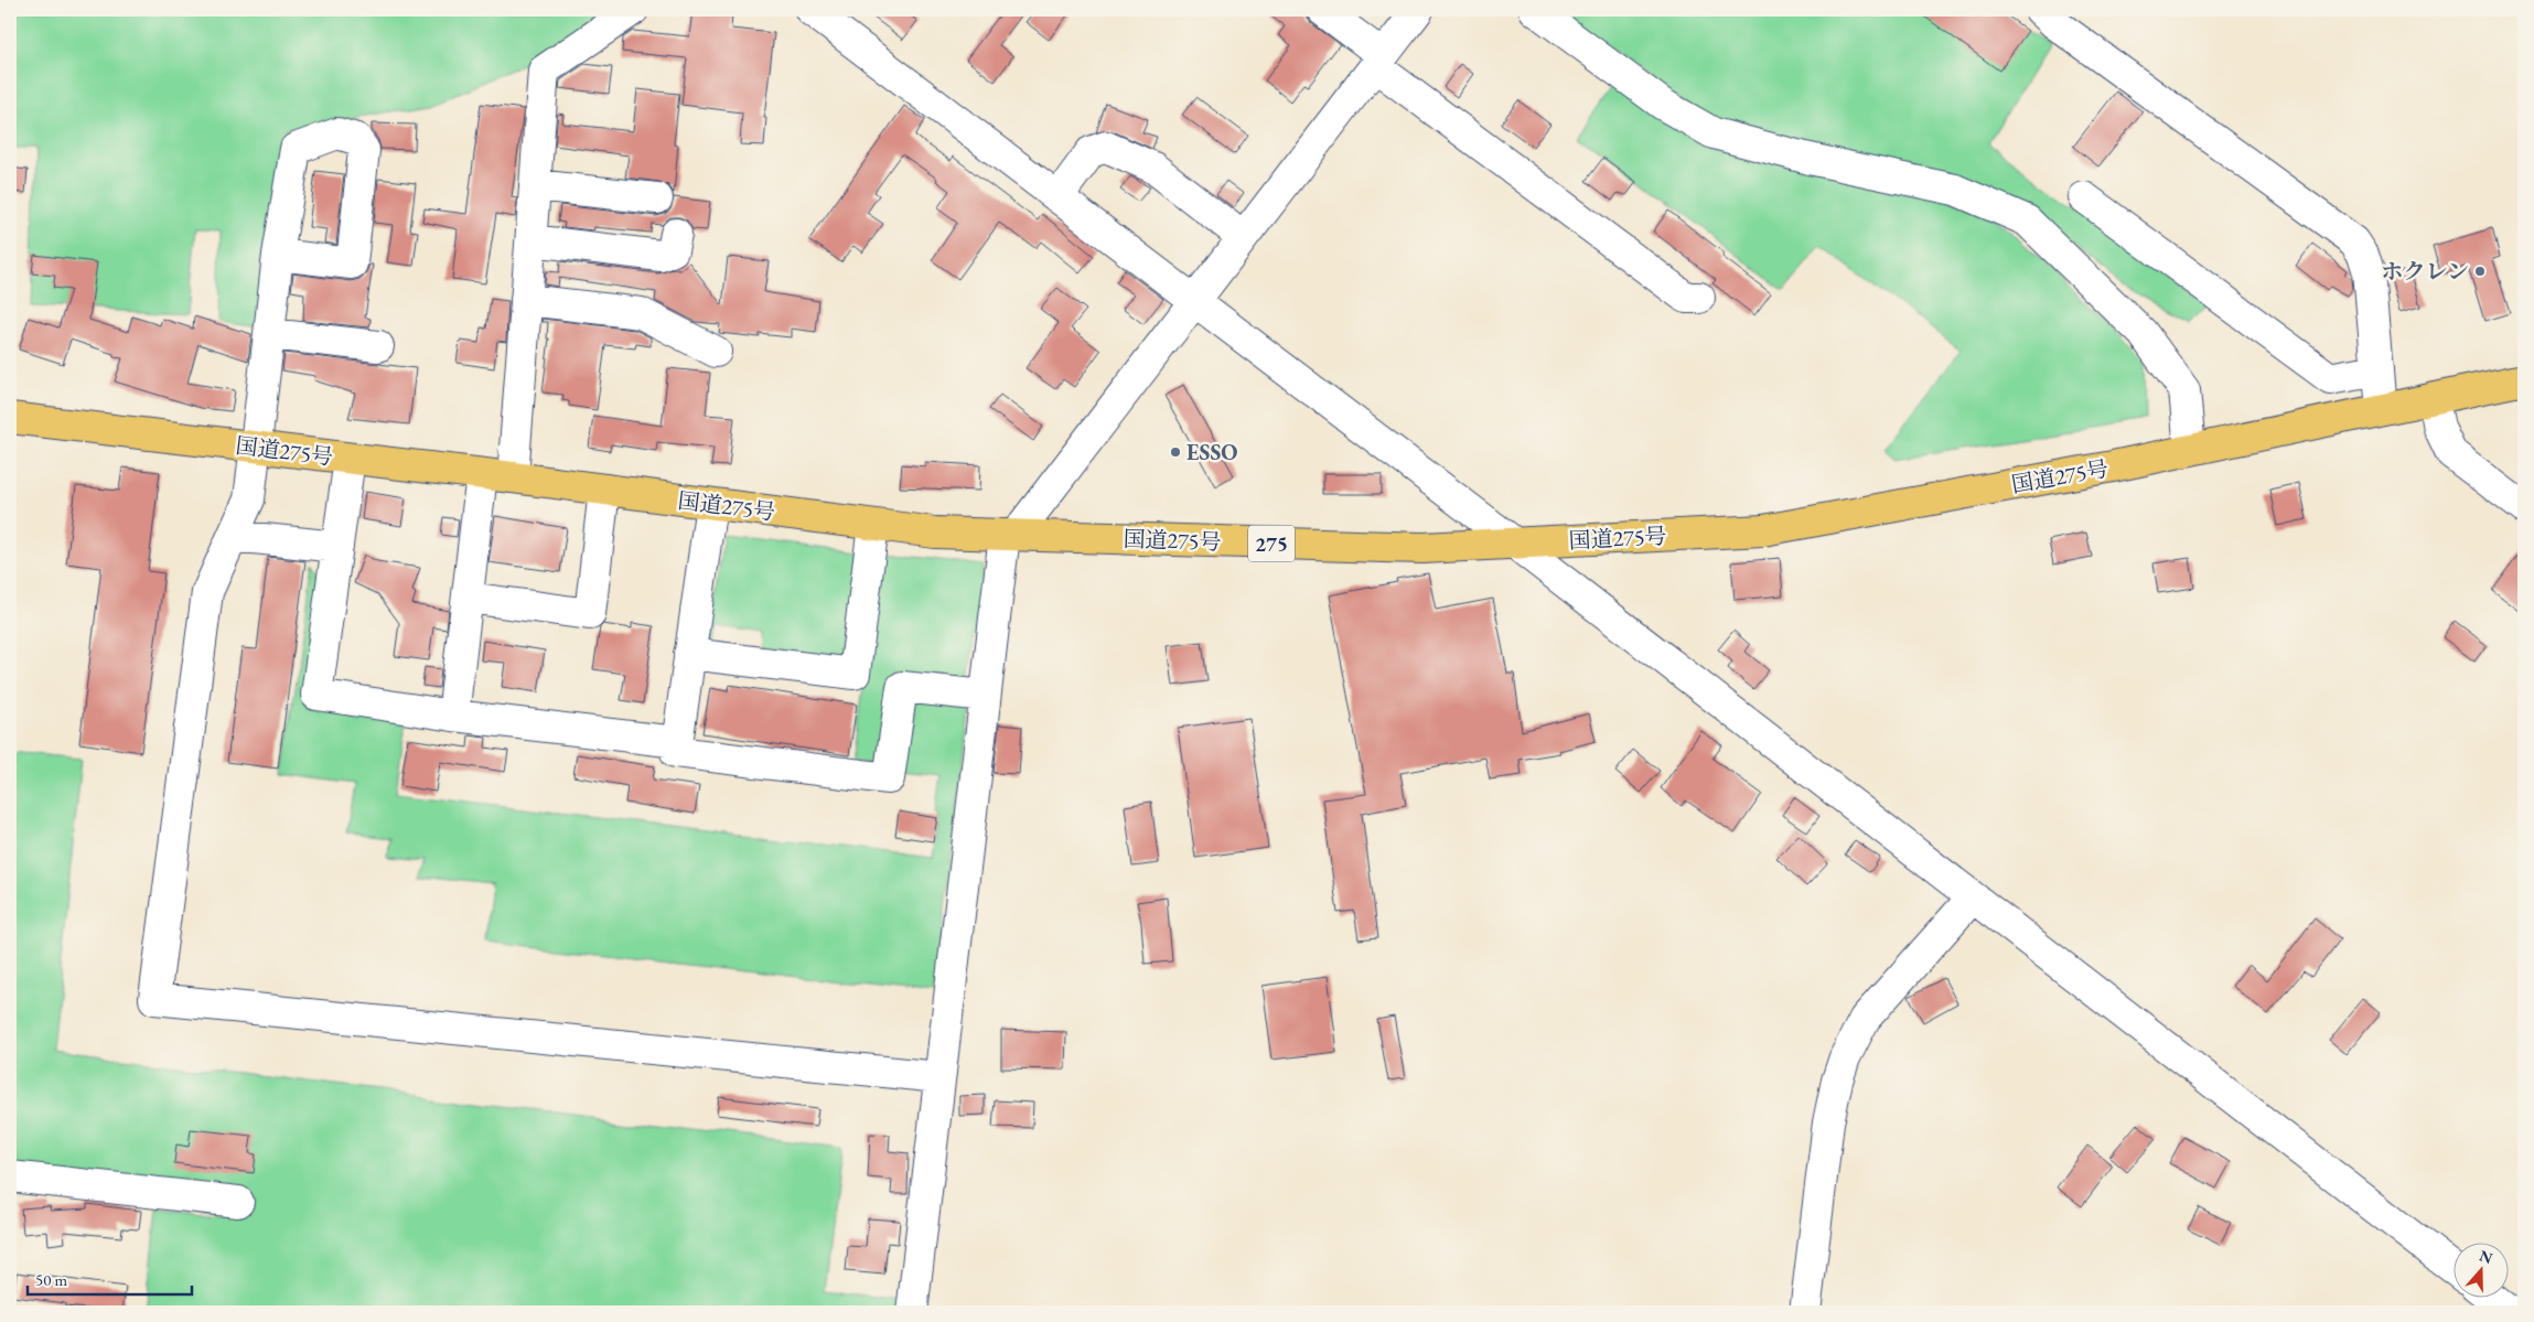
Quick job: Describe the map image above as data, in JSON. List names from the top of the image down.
{
  "streets": {
    "highway": ["国道275号", "275"]
  },
  "places": ["ホクレン", "ESSO"],
  "scale_bar": "50 m",
  "north": "top"
}
